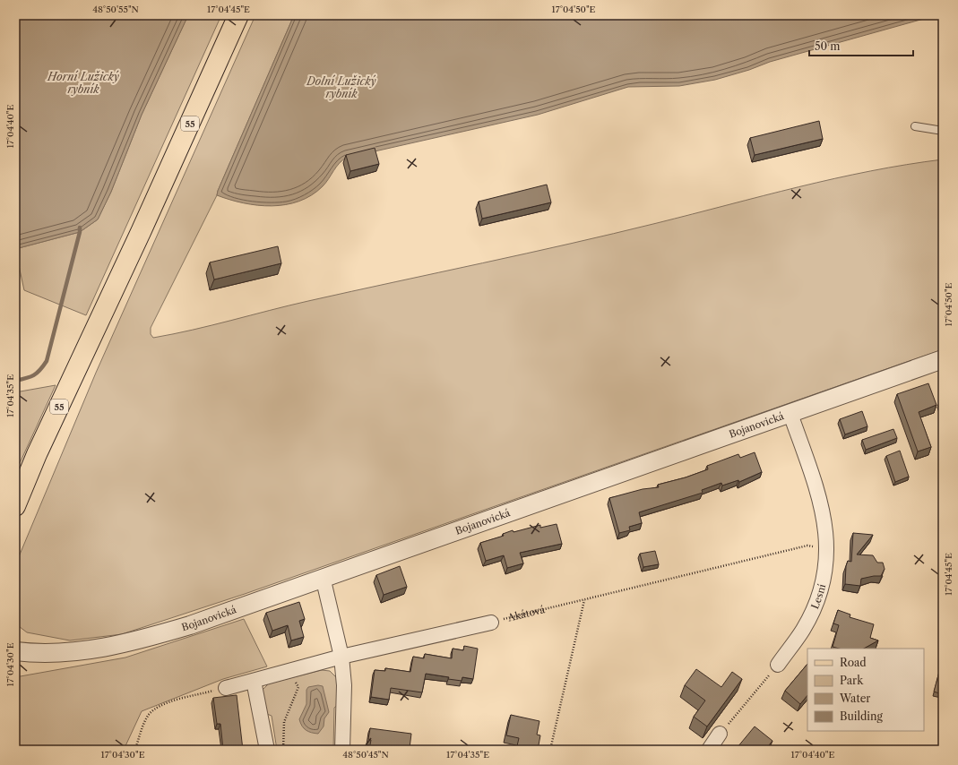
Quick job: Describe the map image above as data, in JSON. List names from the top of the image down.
{
  "streets": {
    "main road": ["55"],
    "street": ["Bojanovická", "Lesní"],
    "path": ["Akátová"]
  },
  "crossings": [
    ["Bojanovická", "Lesní"],
    ["Lesní", "Akátová"]
  ],
  "water": ["Horní Lužický rybník", "Dolní Lužický rybník"],
  "legend": [
    "Road",
    "Park",
    "Water",
    "Building"
  ],
  "scale_bar": "50 m",
  "coordinates": [
    "48°50'55\"N",
    "17°04'45\"E",
    "17°04'50\"E",
    "17°04'40\"E",
    "17°04'35\"E",
    "17°04'30\"E",
    "48°50'45\"N"
  ]
}
